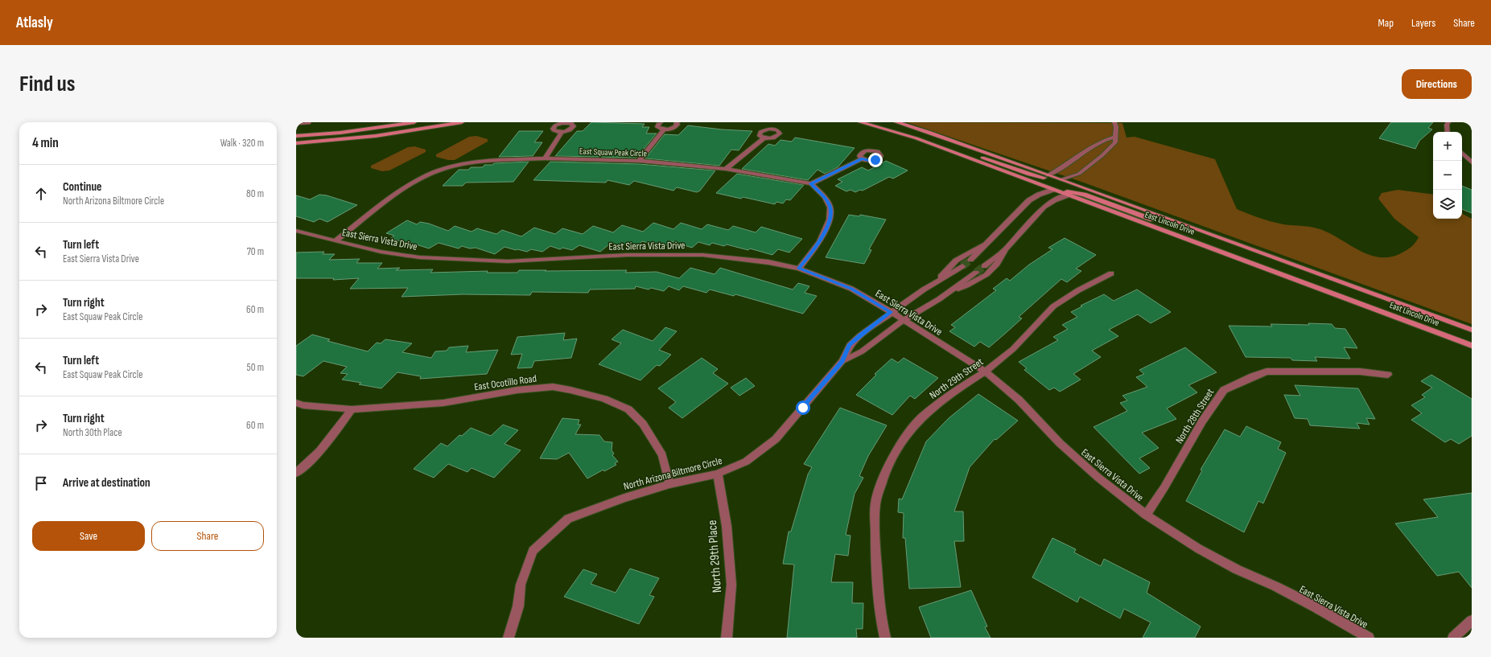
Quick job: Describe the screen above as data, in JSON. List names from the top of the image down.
{
  "streets": {
    "main road": ["East Lincoln Drive"],
    "street": [
      "East Squaw Peak Circle",
      "East Sierra Vista Drive",
      "North 29th Street",
      "East Ocotillo Road",
      "North 28th Street",
      "North Arizona Biltmore Circle",
      "North 29th Place"
    ]
  },
  "crossings": [
    ["East Squaw Peak Circle", "East Sierra Vista Drive"],
    ["East Lincoln Drive", "North Arizona Biltmore Circle"],
    ["East Sierra Vista Drive", "North 29th Street"],
    ["East Sierra Vista Drive", "North 28th Street"],
    ["East Sierra Vista Drive", "North Arizona Biltmore Circle"],
    ["East Ocotillo Road", "North Arizona Biltmore Circle"],
    ["North Arizona Biltmore Circle", "North 29th Place"]
  ],
  "page": {
    "header": "Atlasly",
    "nav": ["Map", "Layers", "Share"],
    "buttons": [
      "Directions",
      ["Save", "Share"]
    ],
    "title": "Find us",
    "heading": ["4 min", "Walk · 320 m"],
    "map_buttons": ["+", "−"],
    "list": [
      ["Continue", "North Arizona Biltmore Circle", "80 m"],
      ["Turn left", "East Sierra Vista Drive", "70 m"],
      ["Turn right", "East Squaw Peak Circle", "60 m"],
      ["Turn left", "East Squaw Peak Circle", "50 m"],
      ["Turn right", "North 30th Place", "60 m"],
      "Arrive at destination"
    ]
  }
}
